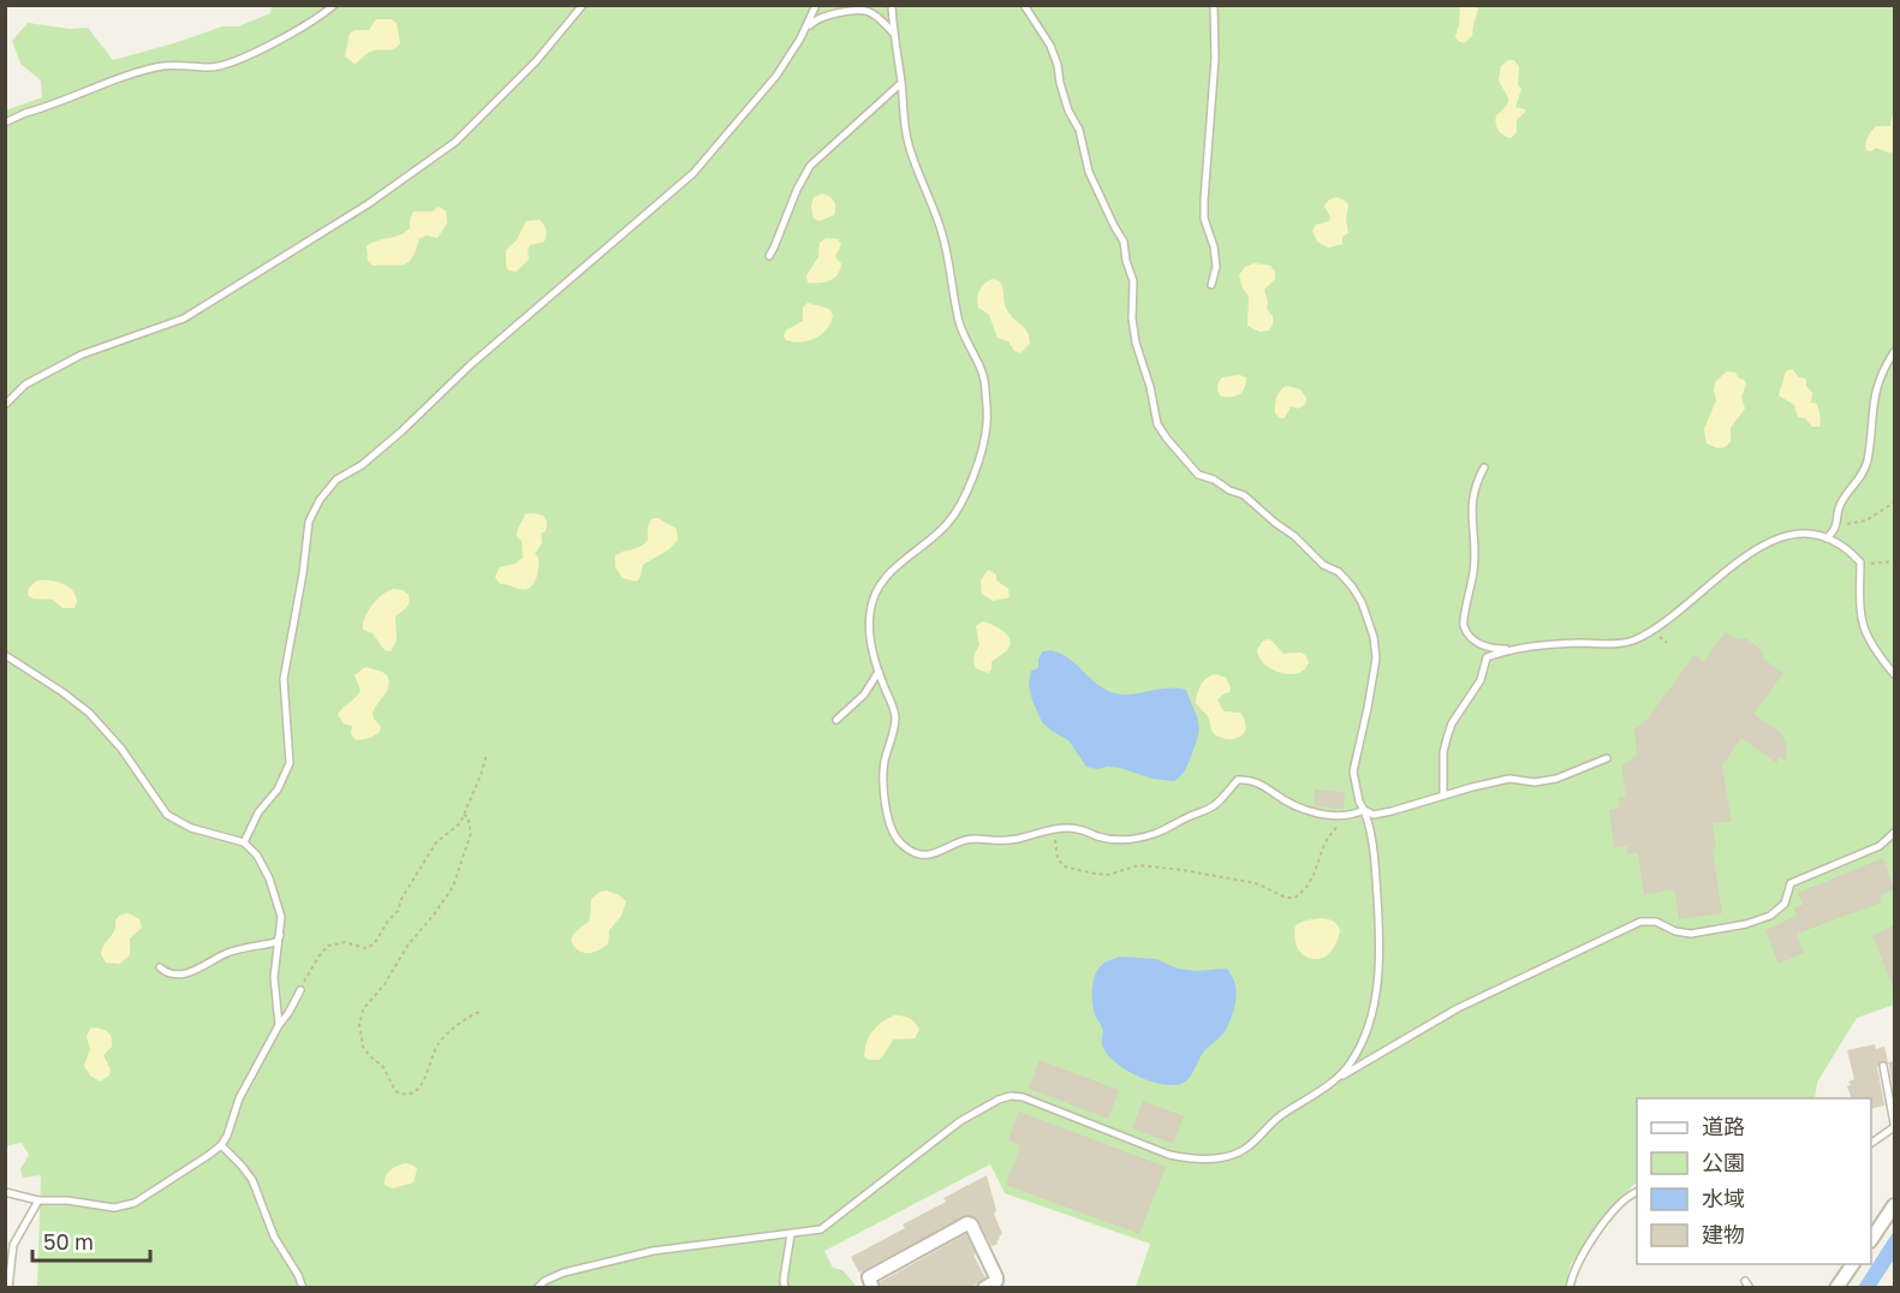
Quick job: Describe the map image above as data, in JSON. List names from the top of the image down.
{
  "legend": [
    "道路",
    "公園",
    "水域",
    "建物"
  ],
  "scale_bar": "50 m"
}
